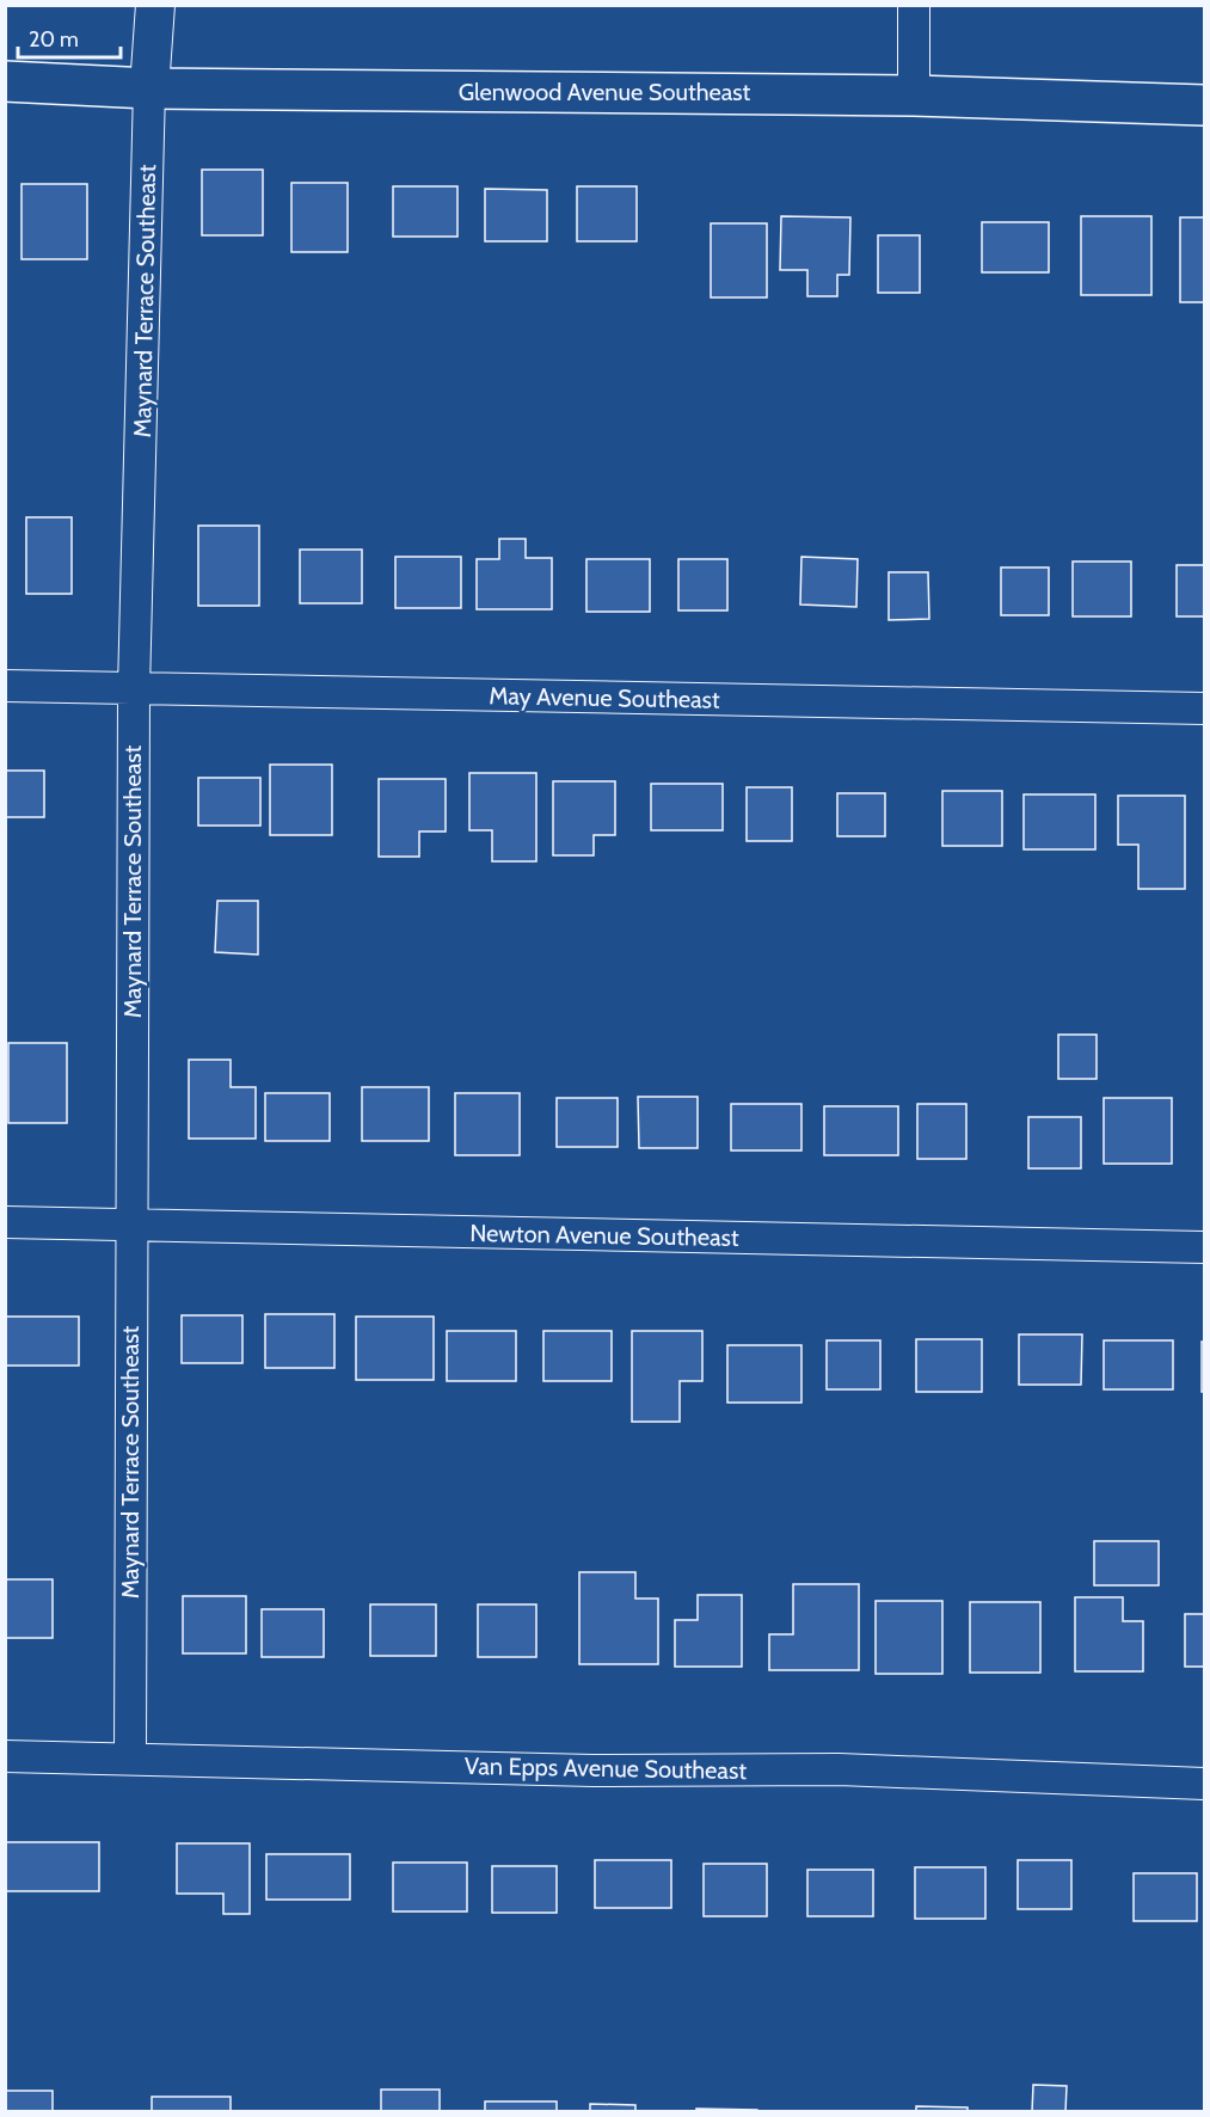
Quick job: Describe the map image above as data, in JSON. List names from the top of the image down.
{
  "streets": {
    "main road": ["Glenwood Avenue Southeast"],
    "street": [
      "Maynard Terrace Southeast",
      "May Avenue Southeast",
      "Newton Avenue Southeast",
      "Van Epps Avenue Southeast"
    ]
  },
  "crossings": [
    ["Glenwood Avenue Southeast", "Maynard Terrace Southeast"],
    ["Maynard Terrace Southeast", "May Avenue Southeast"],
    ["Maynard Terrace Southeast", "Newton Avenue Southeast"],
    ["Maynard Terrace Southeast", "Van Epps Avenue Southeast"]
  ],
  "scale_bar": "20 m"
}
